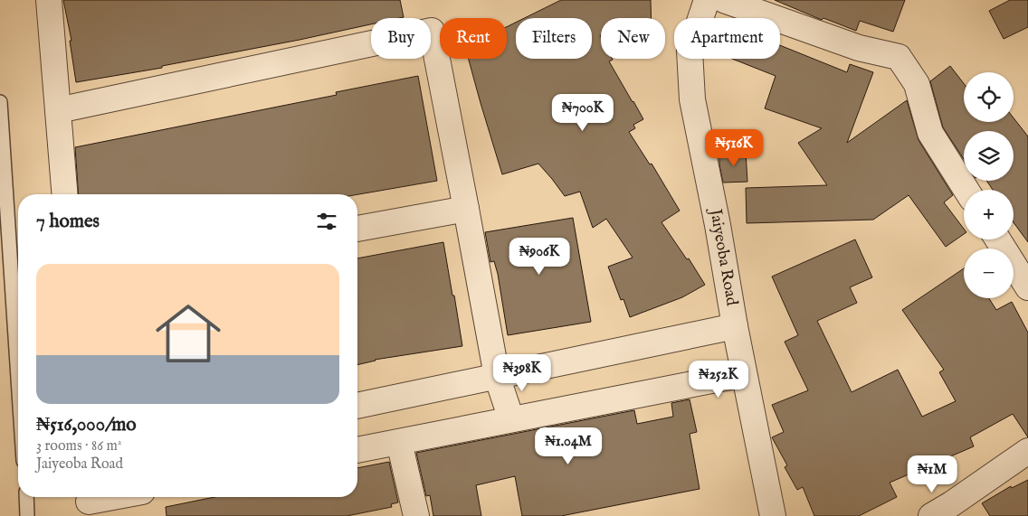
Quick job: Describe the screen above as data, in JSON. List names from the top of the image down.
{
  "streets": {
    "street": ["Jaiyeoba Road"]
  },
  "page": {
    "chip": [
      "Buy",
      "Rent",
      "Filters",
      "New",
      "Apartment"
    ],
    "map_buttons": ["+", "−"],
    "price": [
      "₦700K",
      "₦516K",
      "₦906K",
      "₦398K",
      "₦252K",
      "₦1.04M",
      "₦1M"
    ],
    "heading": "7 homes",
    "list": [
      {
        "name": "₦516,000/mo",
        "note": "3 rooms · 86 m² · Jaiyeoba Road"
      }
    ]
  }
}
